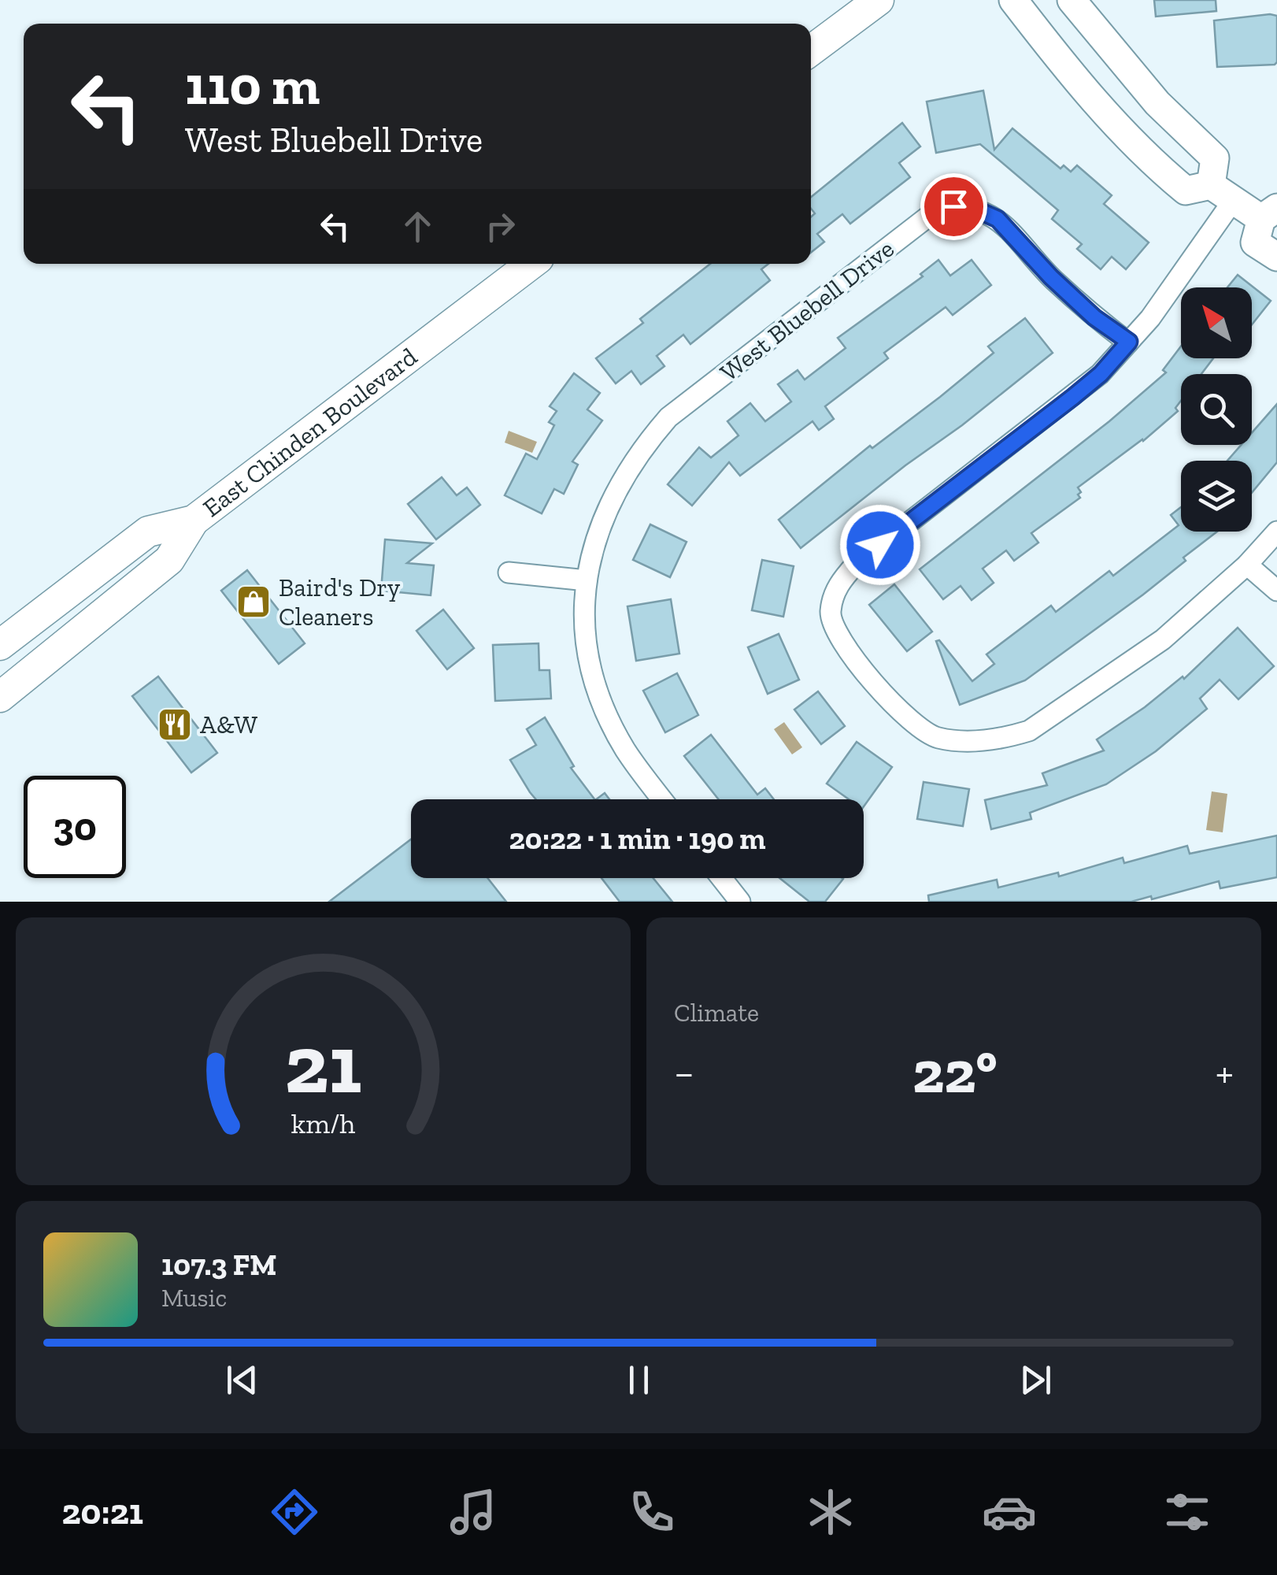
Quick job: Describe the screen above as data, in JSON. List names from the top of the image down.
{
  "streets": {
    "main road": ["East Chinden Boulevard"],
    "street": ["West Bluebell Drive"]
  },
  "places": {
    "shop": ["Baird's Dry Cleaners"],
    "restaurant": ["A&W"]
  },
  "north": "top left",
  "page": {
    "turn": ["110 m", "West Bluebell Drive"],
    "limit": "30",
    "trip": "20:22 · 1 min · 190 m",
    "tile": "Climate",
    "heat": ["−", "22°", "+"],
    "song": ["107.3 FM", "Music"],
    "tabs": "20:21",
    "gauge": ["21", "km/h"]
  }
}
